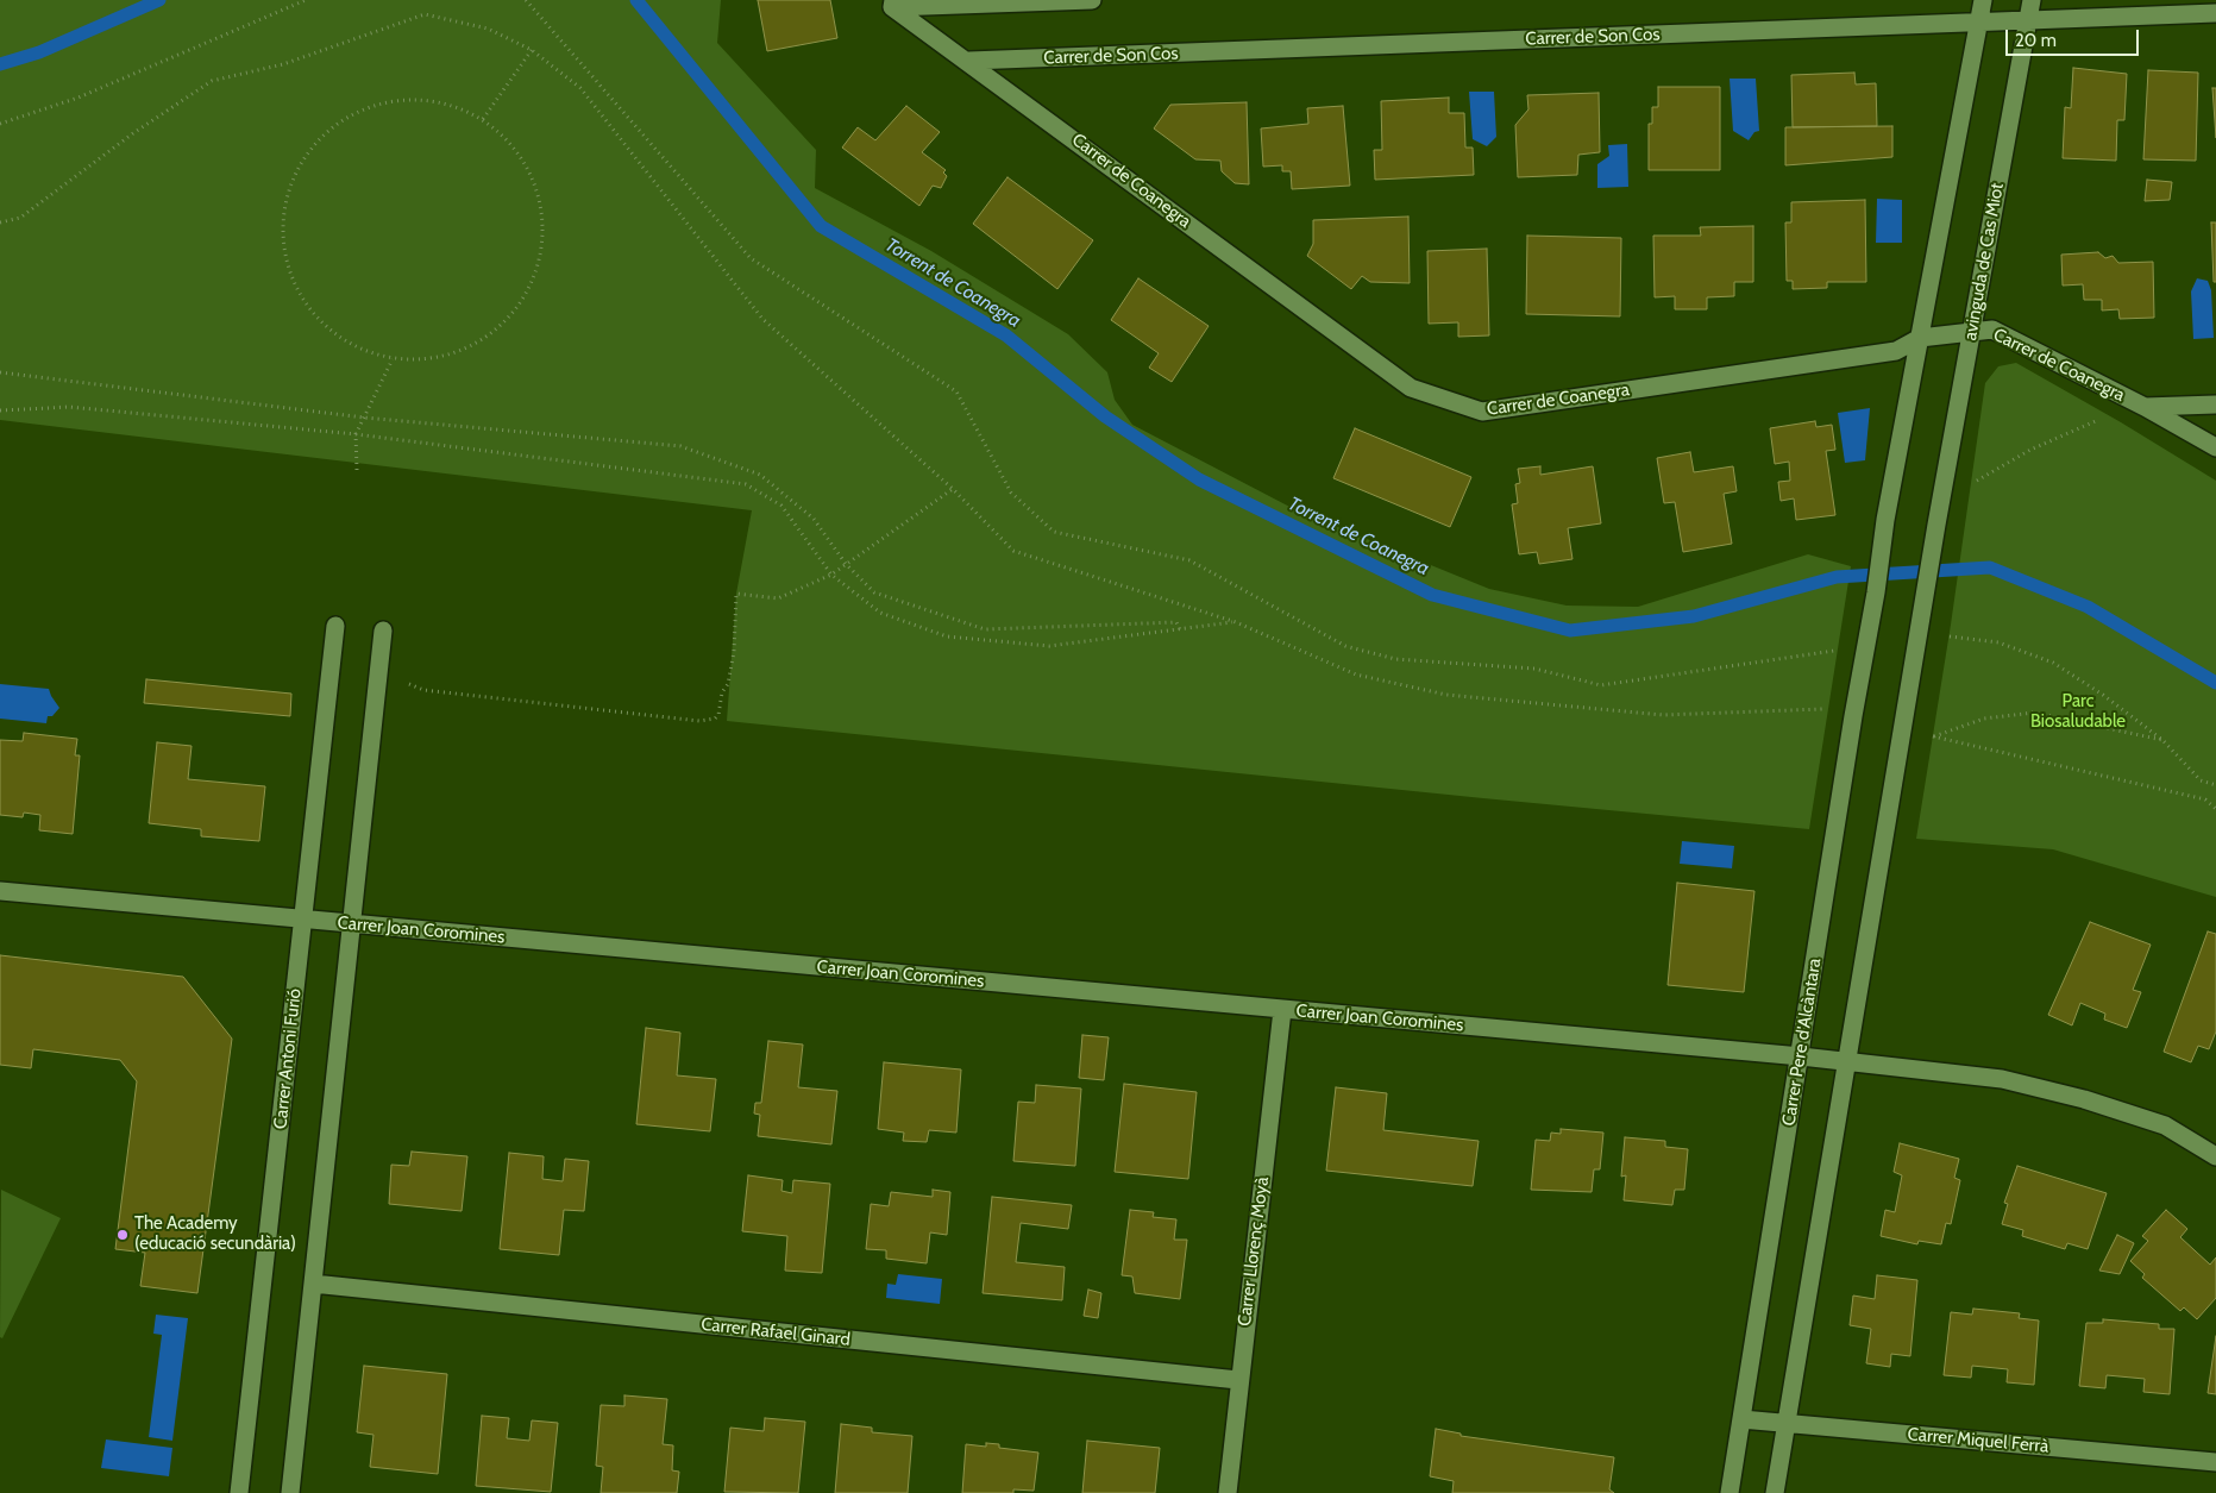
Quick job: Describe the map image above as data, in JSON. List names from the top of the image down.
{
  "streets": {
    "street": [
      "Carrer de Son Cos",
      "Carrer de Coanegra",
      "avinguda de Cas Miot",
      "Carrer Joan Coromines",
      "Carrer Pere d'Alcàntara",
      "Carrer Antoni Furió",
      "Carrer Llorenç Moyà",
      "Carrer Rafael Ginard",
      "Carrer Miquel Ferrà"
    ]
  },
  "crossings": [
    ["Carrer de Son Cos", "Carrer de Coanegra"],
    ["Carrer de Son Cos", "avinguda de Cas Miot"],
    ["Carrer de Coanegra", "avinguda de Cas Miot"],
    ["Carrer de Coanegra", "Carrer Pere d'Alcàntara"],
    ["avinguda de Cas Miot", "Carrer Joan Coromines"],
    ["avinguda de Cas Miot", "Carrer Miquel Ferrà"],
    ["Carrer Joan Coromines", "Carrer Pere d'Alcàntara"],
    ["Carrer Joan Coromines", "Carrer Antoni Furió"],
    ["Carrer Joan Coromines", "Carrer Llorenç Moyà"],
    ["Carrer Pere d'Alcàntara", "Carrer Miquel Ferrà"],
    ["Carrer Llorenç Moyà", "Carrer Rafael Ginard"]
  ],
  "water": ["Torrent de Coanegra"],
  "parks": ["Parc Biosaludable"],
  "places": ["The Academy (educació secundària)"],
  "scale_bar": "20 m"
}
